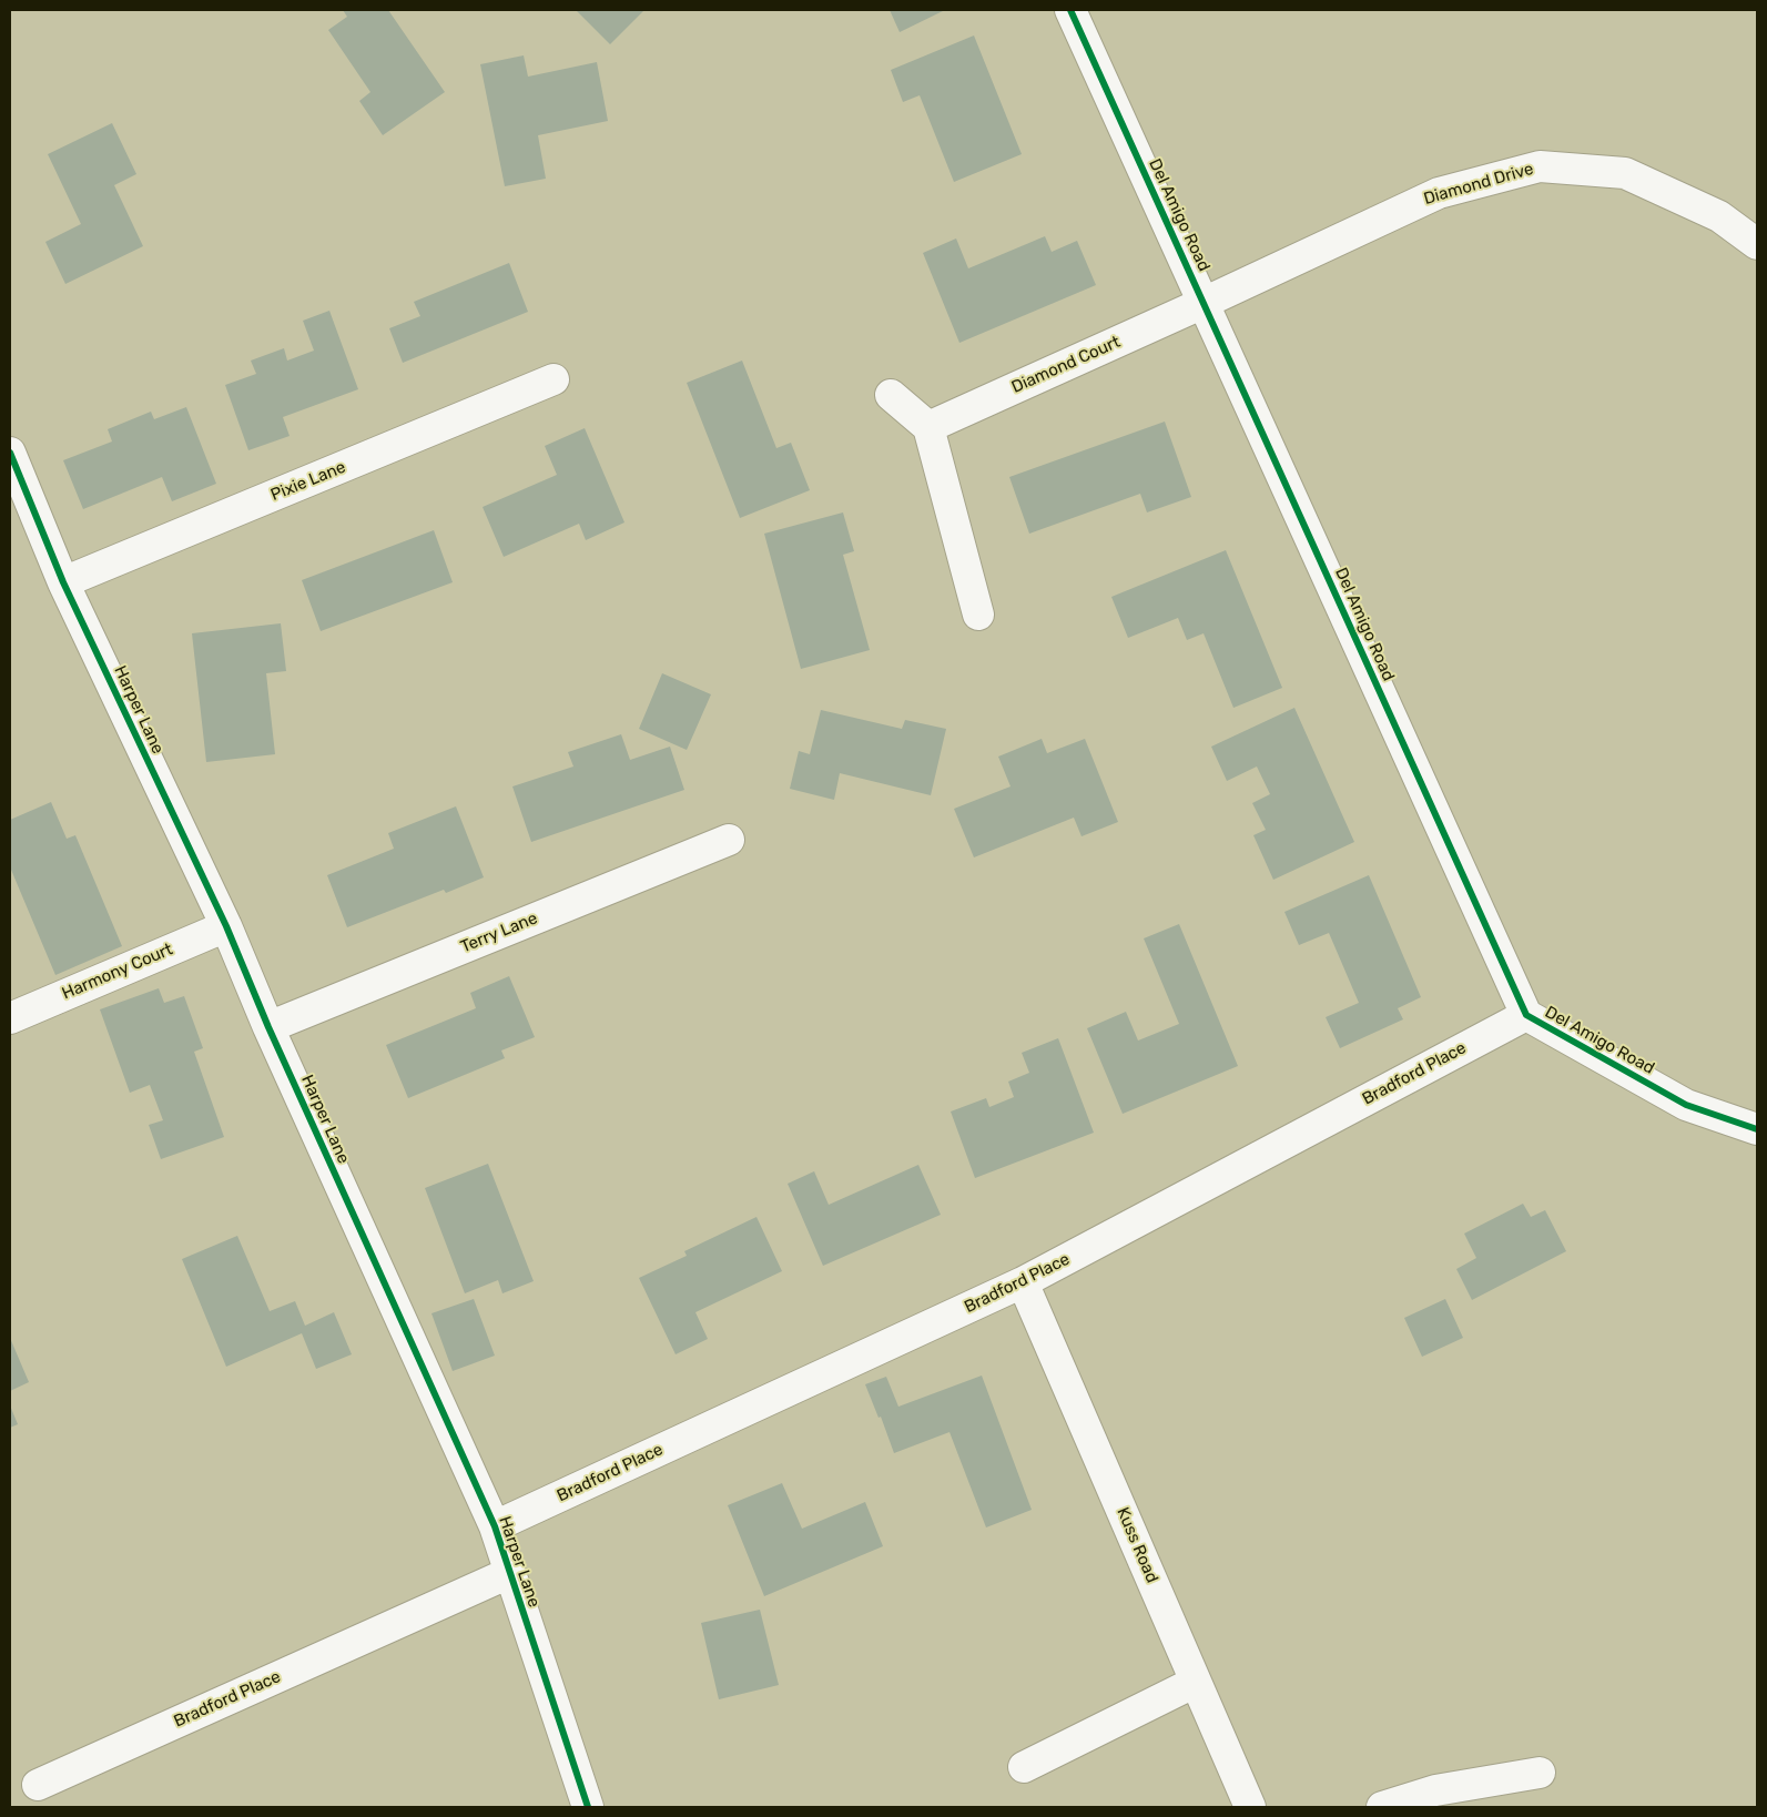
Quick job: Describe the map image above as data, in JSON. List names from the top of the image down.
{
  "streets": {
    "street": [
      "Diamond Drive",
      "Del Amigo Road",
      "Diamond Court",
      "Pixie Lane",
      "Harper Lane",
      "Terry Lane",
      "Harmony Court",
      "Bradford Place",
      "Kuss Road"
    ]
  },
  "crossings": [
    ["Diamond Drive", "Del Amigo Road"],
    ["Diamond Drive", "Diamond Court"],
    ["Del Amigo Road", "Diamond Court"],
    ["Del Amigo Road", "Bradford Place"],
    ["Pixie Lane", "Harper Lane"],
    ["Harper Lane", "Terry Lane"],
    ["Harper Lane", "Harmony Court"],
    ["Harper Lane", "Bradford Place"],
    ["Bradford Place", "Kuss Road"]
  ]
}
